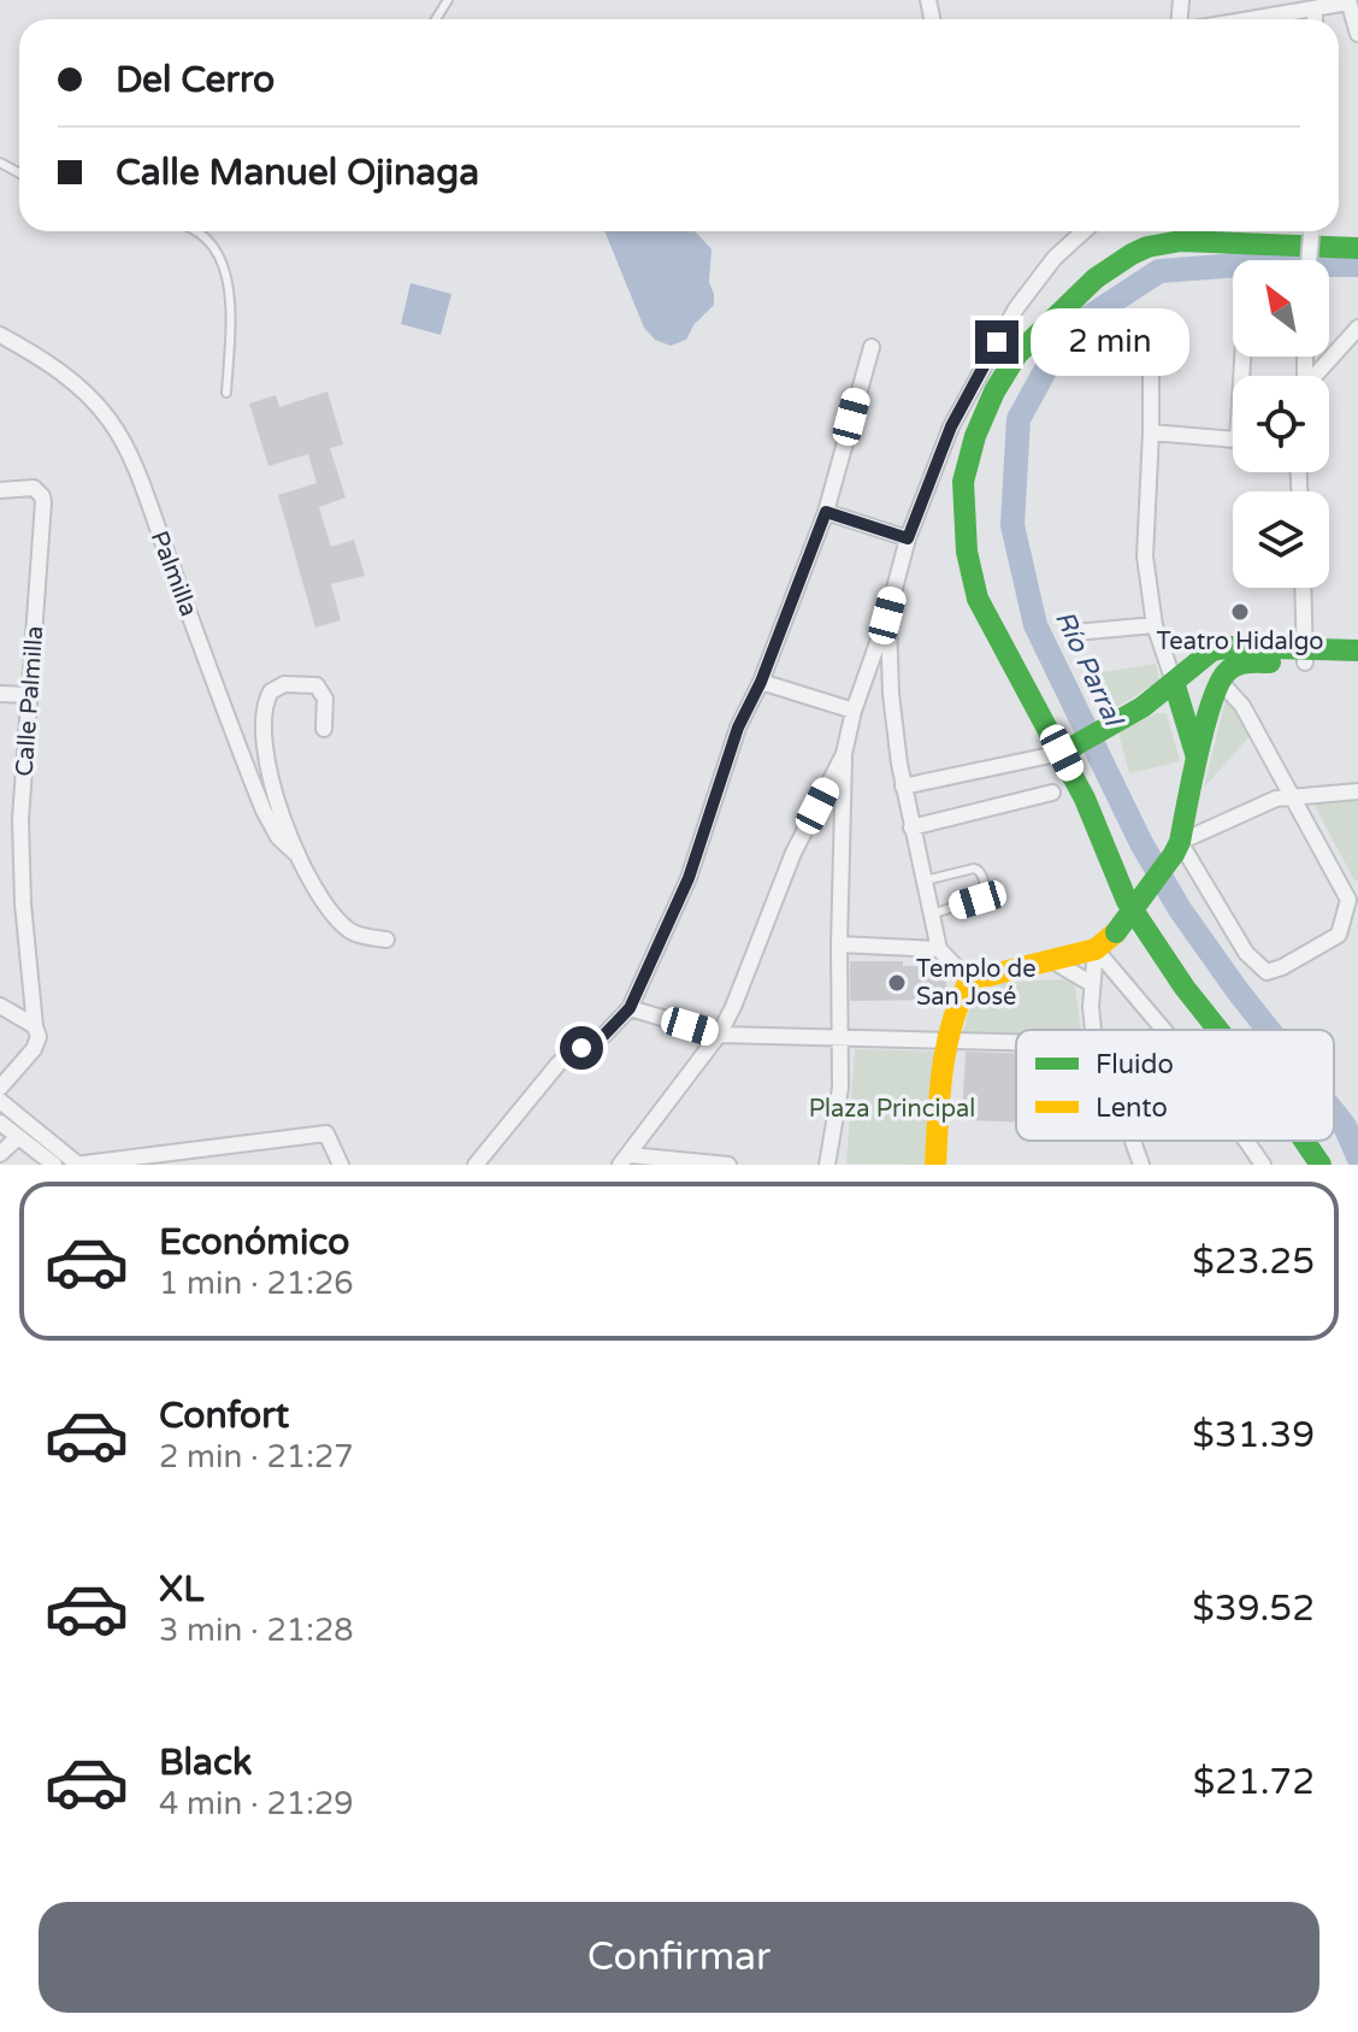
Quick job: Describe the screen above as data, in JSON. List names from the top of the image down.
{
  "streets": {
    "street": ["Palmilla", "Calle Palmilla"]
  },
  "water": ["Río Parral"],
  "parks": ["Plaza Principal"],
  "places": ["Teatro Hidalgo", "Templo de San José"],
  "legend": ["Fluido", "Lento"],
  "north": "top left",
  "page": {
    "banner": ["Del Cerro", "Calle Manuel Ojinaga"],
    "bubble": "2 min",
    "list": [
      {
        "name": "Económico",
        "note": "1 min · 21:26",
        "value": "$23.25"
      },
      {
        "name": "Confort",
        "note": "2 min · 21:27",
        "value": "$31.39"
      },
      {
        "name": "XL",
        "note": "3 min · 21:28",
        "value": "$39.52"
      },
      {
        "name": "Black",
        "note": "4 min · 21:29",
        "value": "$21.72"
      }
    ],
    "buttons": "Confirmar"
  }
}
